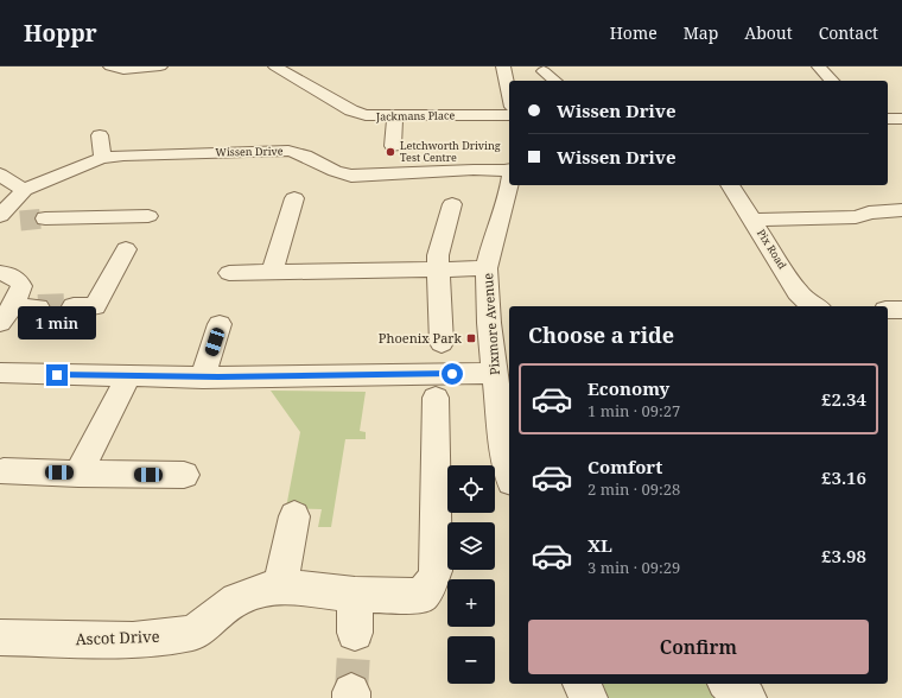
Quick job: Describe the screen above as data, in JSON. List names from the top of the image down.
{
  "streets": {
    "street": [
      "Jackmans Place",
      "Wissen Drive",
      "Pix Road",
      "Pixmore Avenue",
      "Ascot Drive"
    ]
  },
  "places": {
    "other": ["Letchworth Driving Test Centre"],
    "transit": ["Phoenix Park"]
  },
  "page": {
    "header": "Hoppr",
    "nav": [
      "Home",
      "Map",
      "About",
      "Contact"
    ],
    "banner": ["Wissen Drive", "Wissen Drive"],
    "bubble": "1 min",
    "heading": "Choose a ride",
    "list": [
      {
        "name": "Economy",
        "note": "1 min · 09:27",
        "value": "£2.34"
      },
      {
        "name": "Comfort",
        "note": "2 min · 09:28",
        "value": "£3.16"
      },
      {
        "name": "XL",
        "note": "3 min · 09:29",
        "value": "£3.98"
      }
    ],
    "map_buttons": ["+", "−"],
    "buttons": "Confirm"
  }
}
